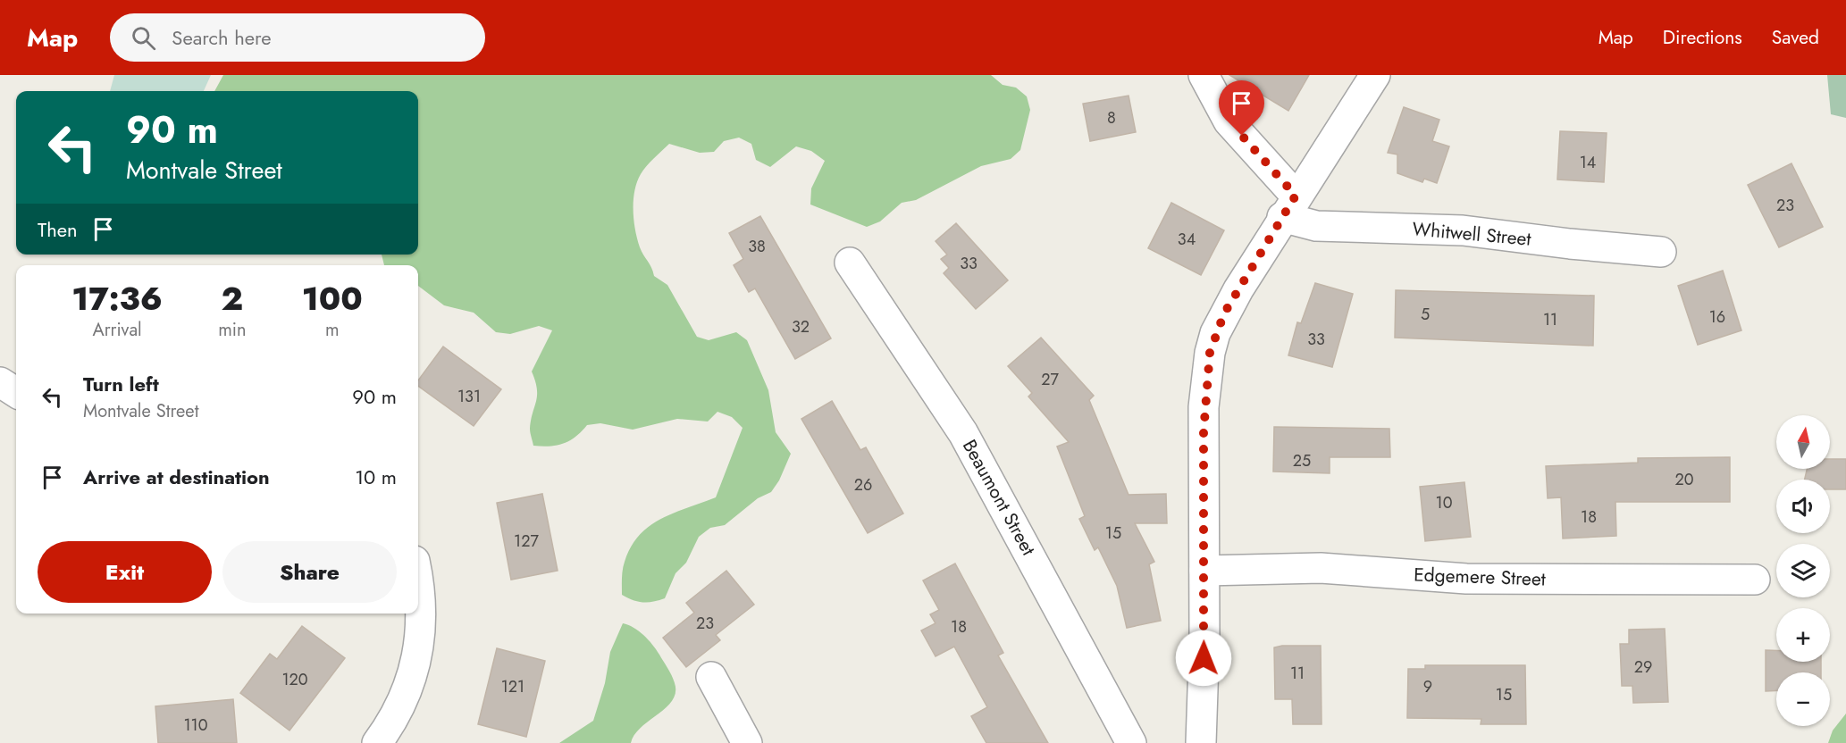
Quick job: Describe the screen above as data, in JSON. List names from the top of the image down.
{
  "streets": {
    "street": ["Whitwell Street", "Beaumont Street", "Edgemere Street"]
  },
  "house_numbers": [
    "8",
    "14",
    "23",
    "34",
    "38",
    "33",
    "5",
    "16",
    "11",
    "32",
    "33",
    "27",
    "131",
    "25",
    "20",
    "26",
    "10",
    "18",
    "15",
    "127",
    "23",
    "18",
    "29",
    "11",
    "120",
    "121",
    "9",
    "15",
    "110"
  ],
  "north": "top",
  "page": {
    "header": "Map",
    "search": "Search here",
    "nav": ["Map", "Directions", "Saved"],
    "turn": ["90 m", "Montvale Street"],
    "then": "Then",
    "eta": [
      "17:36",
      "Arrival",
      "2",
      "min",
      "100",
      "m"
    ],
    "list": [
      {
        "name": "Turn left",
        "note": "Montvale Street",
        "value": "90 m"
      },
      {
        "name": "Arrive at destination",
        "value": "10 m"
      }
    ],
    "map_buttons": ["+", "−"],
    "buttons": ["Exit", "Share"]
  }
}
